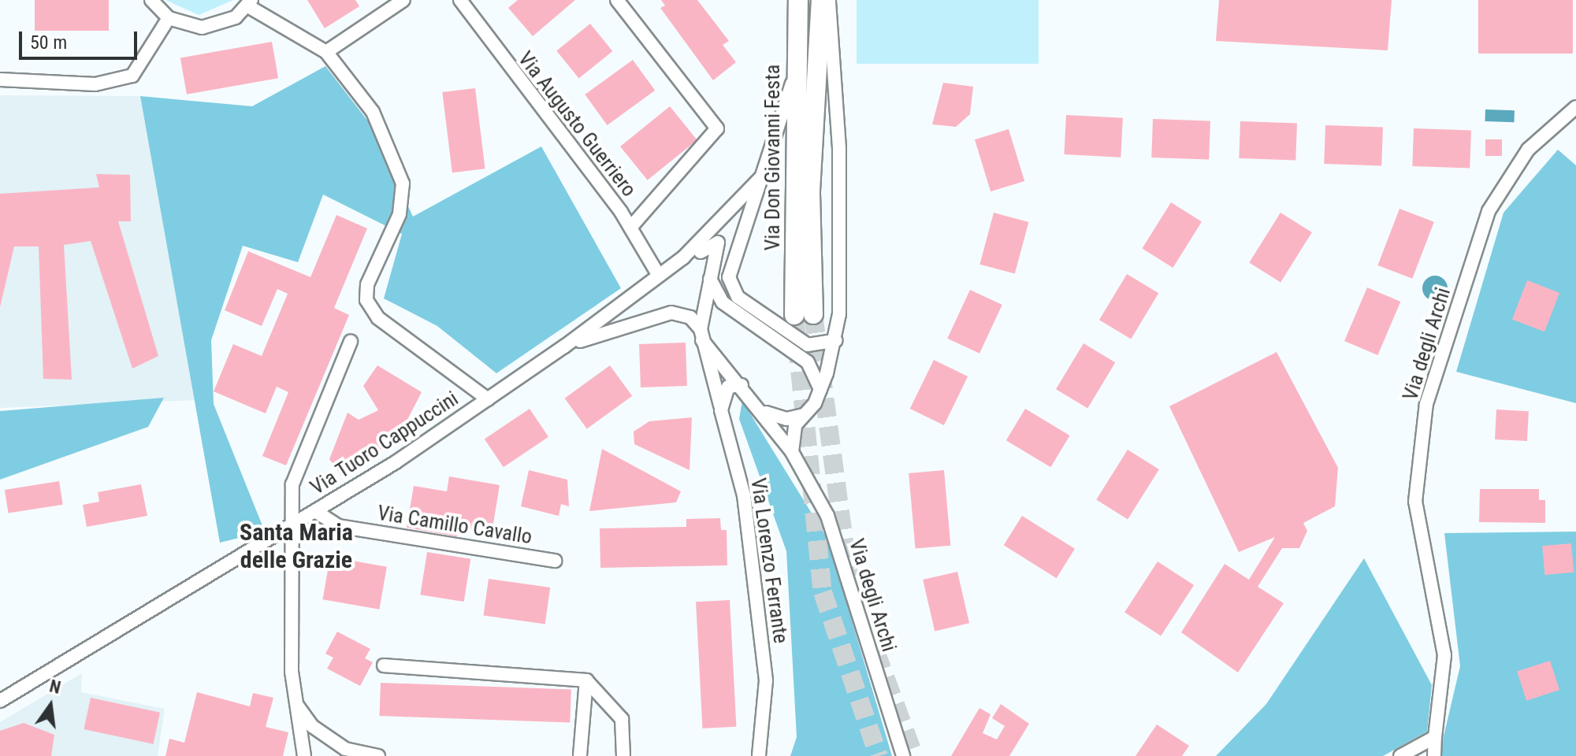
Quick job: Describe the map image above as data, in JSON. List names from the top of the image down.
{
  "streets": {
    "main road": ["Via Don Giovanni Festa"],
    "street": [
      "Via Augusto Guerriero",
      "Via degli Archi",
      "Via Tuoro Cappuccini",
      "Via Camillo Cavallo",
      "Via Lorenzo Ferrante"
    ]
  },
  "crossings": [
    ["Via Augusto Guerriero", "Via Tuoro Cappuccini"],
    ["Via degli Archi", "Via Tuoro Cappuccini"],
    ["Via degli Archi", "Via Lorenzo Ferrante"],
    ["Via Tuoro Cappuccini", "Via Camillo Cavallo"]
  ],
  "districts": ["Santa Maria delle Grazie"],
  "scale_bar": "50 m",
  "north": "top"
}
